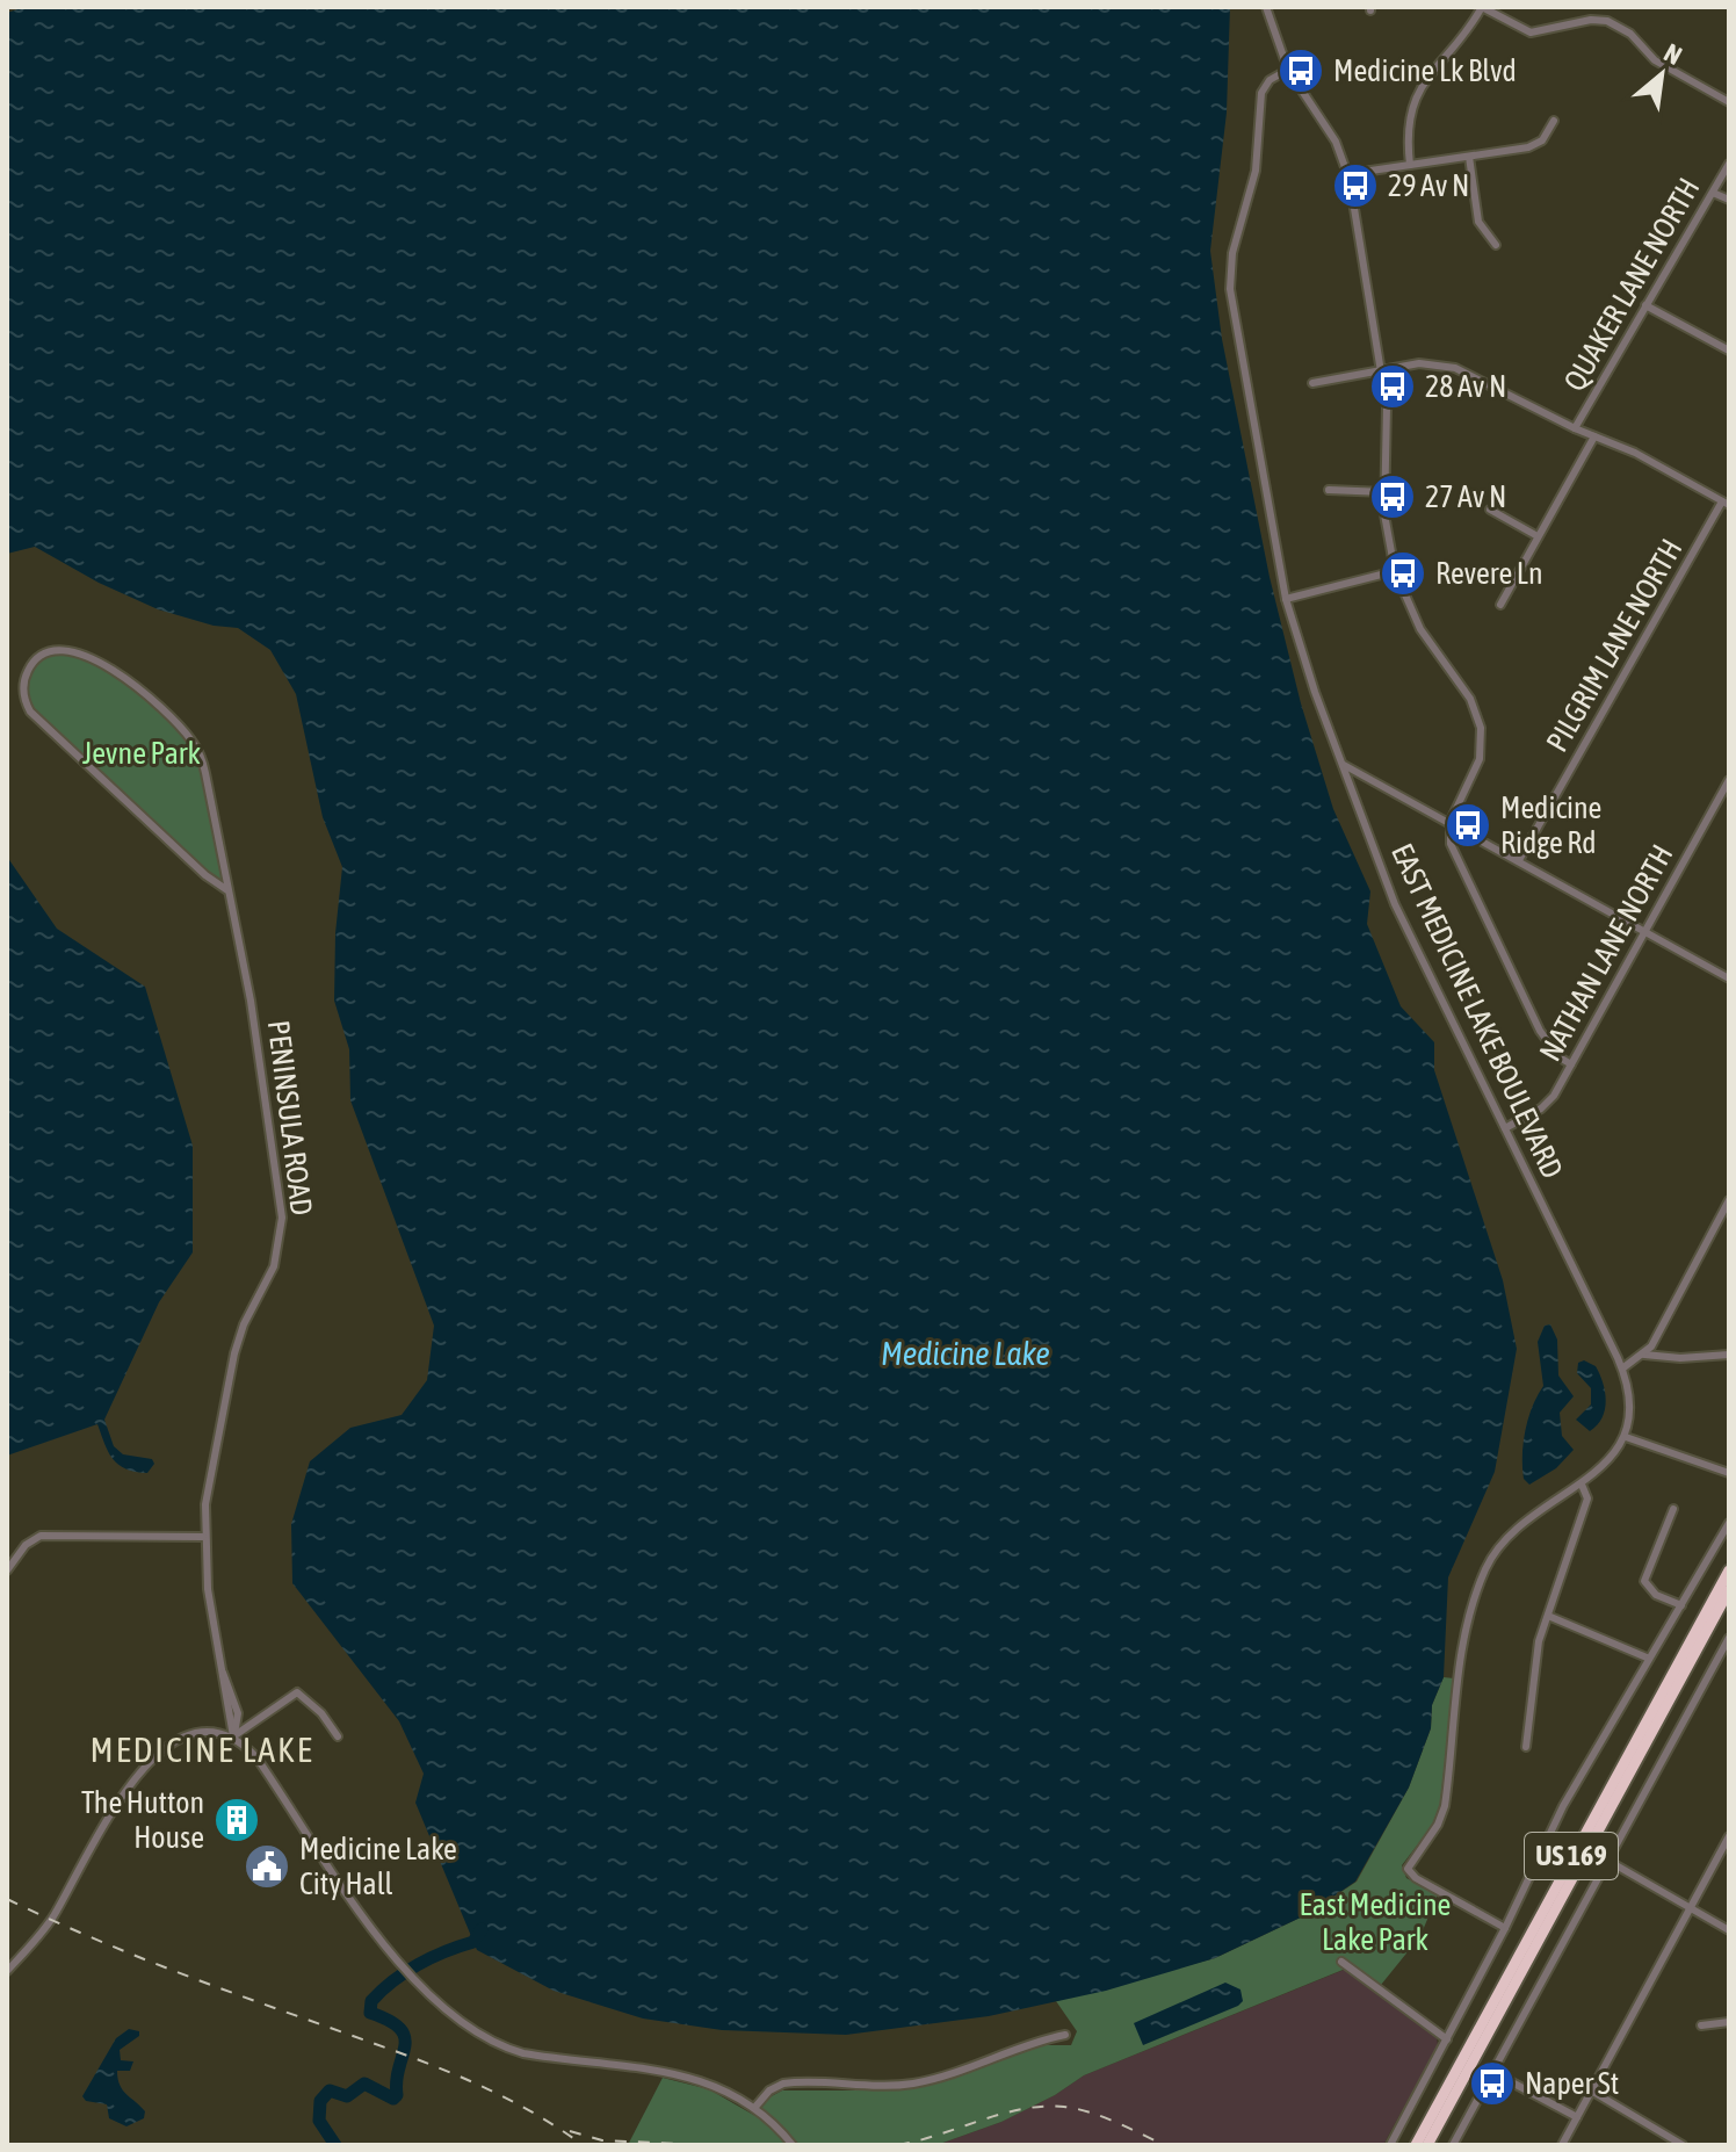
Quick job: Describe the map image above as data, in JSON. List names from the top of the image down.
{
  "streets": {
    "highway": ["US 169"],
    "street": [
      "QUAKER LANE NORTH",
      "PILGRIM LANE NORTH",
      "NATHAN LANE NORTH",
      "EAST MEDICINE LAKE BOULEVARD",
      "PENINSULA ROAD"
    ]
  },
  "crossings": [
    ["NATHAN LANE NORTH", "EAST MEDICINE LAKE BOULEVARD"]
  ],
  "districts": ["MEDICINE LAKE"],
  "water": ["Medicine Lake"],
  "parks": ["Jevne Park", "East Medicine Lake Park"],
  "places": {
    "bus stop": [
      "Medicine Lk Blvd",
      "29 Av N",
      "28 Av N",
      "27 Av N",
      "Revere Ln",
      "Medicine Ridge Rd",
      "Naper St"
    ],
    "building": ["The Hutton House"],
    "public building": ["Medicine Lake City Hall"]
  },
  "north": "top right"
}
